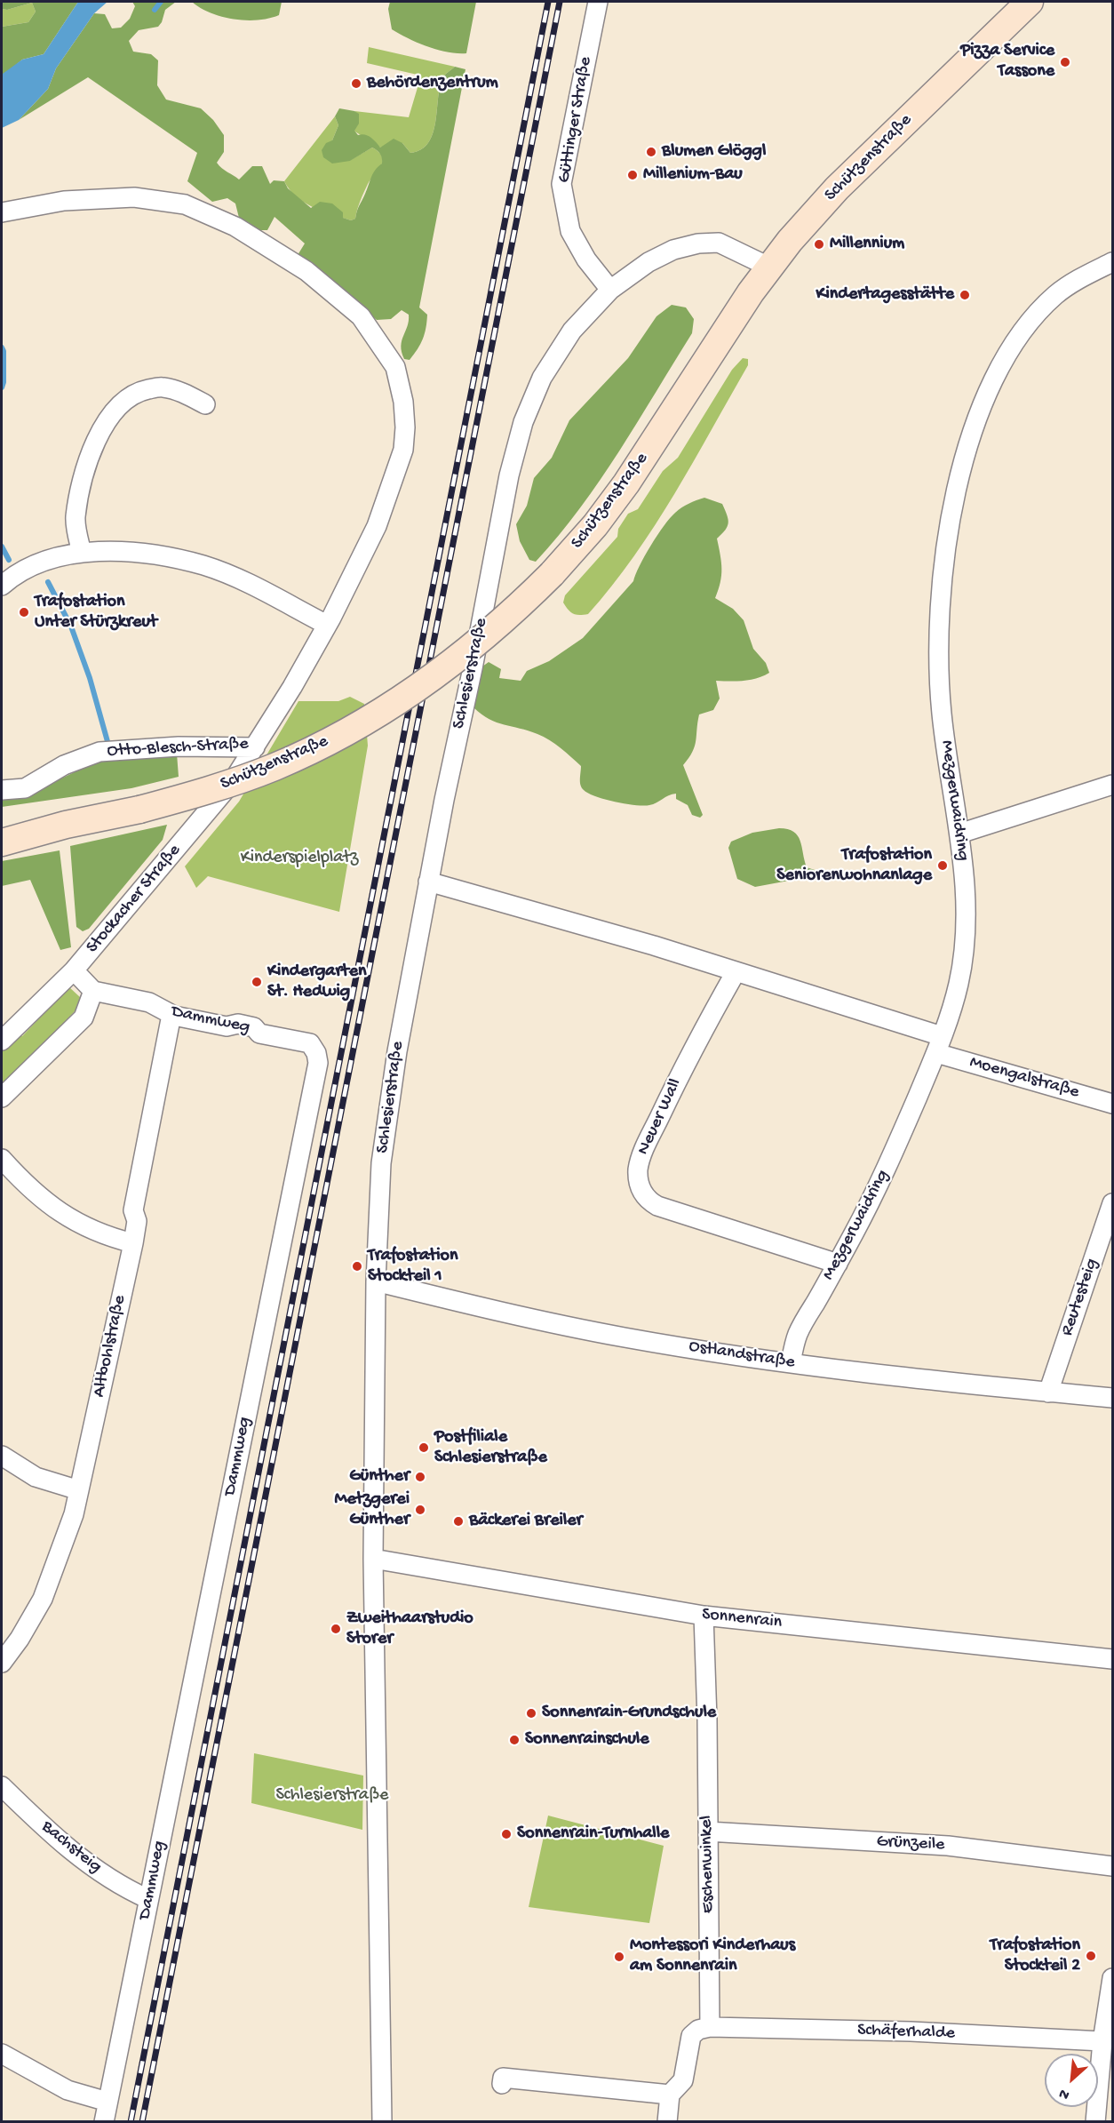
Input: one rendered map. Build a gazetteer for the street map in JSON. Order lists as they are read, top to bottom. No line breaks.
{"streets":{"main road":["Schützenstraße"],"street":["Güttinger Straße","Schlesierstraße","Otto-Blesch-Straße","Mezgerwaidring","Stockacher Straße","Dammweg","Moengalstraße","Neuer Wall","Reutesteig","Altbohlstraße","Ostlandstraße","Sonnenrain","Grünzeile","Bachsteig","Eschenwinkel","Schäferhalde"]},"crossings":[["Güttinger Straße","Schlesierstraße"],["Schützenstraße","Schlesierstraße"],["Schlesierstraße","Ostlandstraße"],["Schlesierstraße","Sonnenrain"],["Otto-Blesch-Straße","Stockacher Straße"],["Mezgerwaidring","Moengalstraße"],["Mezgerwaidring","Neuer Wall"],["Mezgerwaidring","Ostlandstraße"],["Dammweg","Altbohlstraße"],["Dammweg","Bachsteig"],["Reutesteig","Ostlandstraße"],["Sonnenrain","Eschenwinkel"],["Grünzeile","Eschenwinkel"],["Eschenwinkel","Schäferhalde"]],"parks":["Kinderspielplatz","Schlesierstraße"],"places":["Pizza Service Tassone","Behördenzentrum","Blumen Glöggl","Millenium-Bau","Millennium","Kindertagesstätte","Trafostation Unter Stürzkreut","Trafostation Seniorenwohnanlage","Kindergarten St. Hedwig","Trafostation Stockteil 1","Postfiliale Schlesierstraße","Günther","Metzgerei Günther","Bäckerei Breiler","Zweithaarstudio Storer","Sonnenrain-Grundschule","Sonnenrainschule","Sonnenrain-Turnhalle","Trafostation Stockteil 2","Montessori Kinderhaus am Sonnenrain"],"north":"bottom left"}
